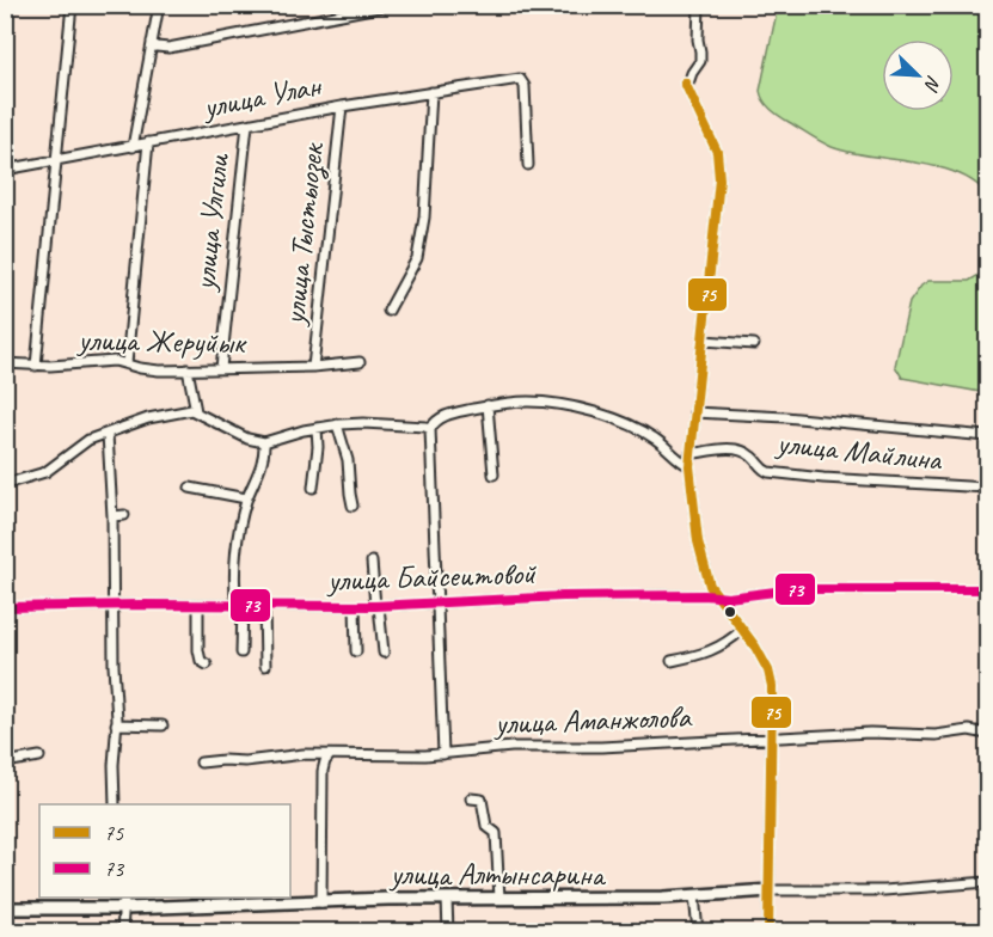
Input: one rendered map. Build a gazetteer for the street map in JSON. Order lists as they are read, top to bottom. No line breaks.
{"streets":{"street":["улица Улан","улица Улгили","улица Тыстыозек","улица Жеруйык","улица Майлина","улица Байсеитовой","улица Аманжолова","улица Алтынсарина"]},"crossings":[["улица Улан","улица Улгили"],["улица Улан","улица Тыстыозек"],["улица Улгили","улица Жеруйык"],["улица Тыстыозек","улица Жеруйык"]],"lines":["transit line 75","transit line 73"],"legend":["75","73"],"north":"bottom right"}
